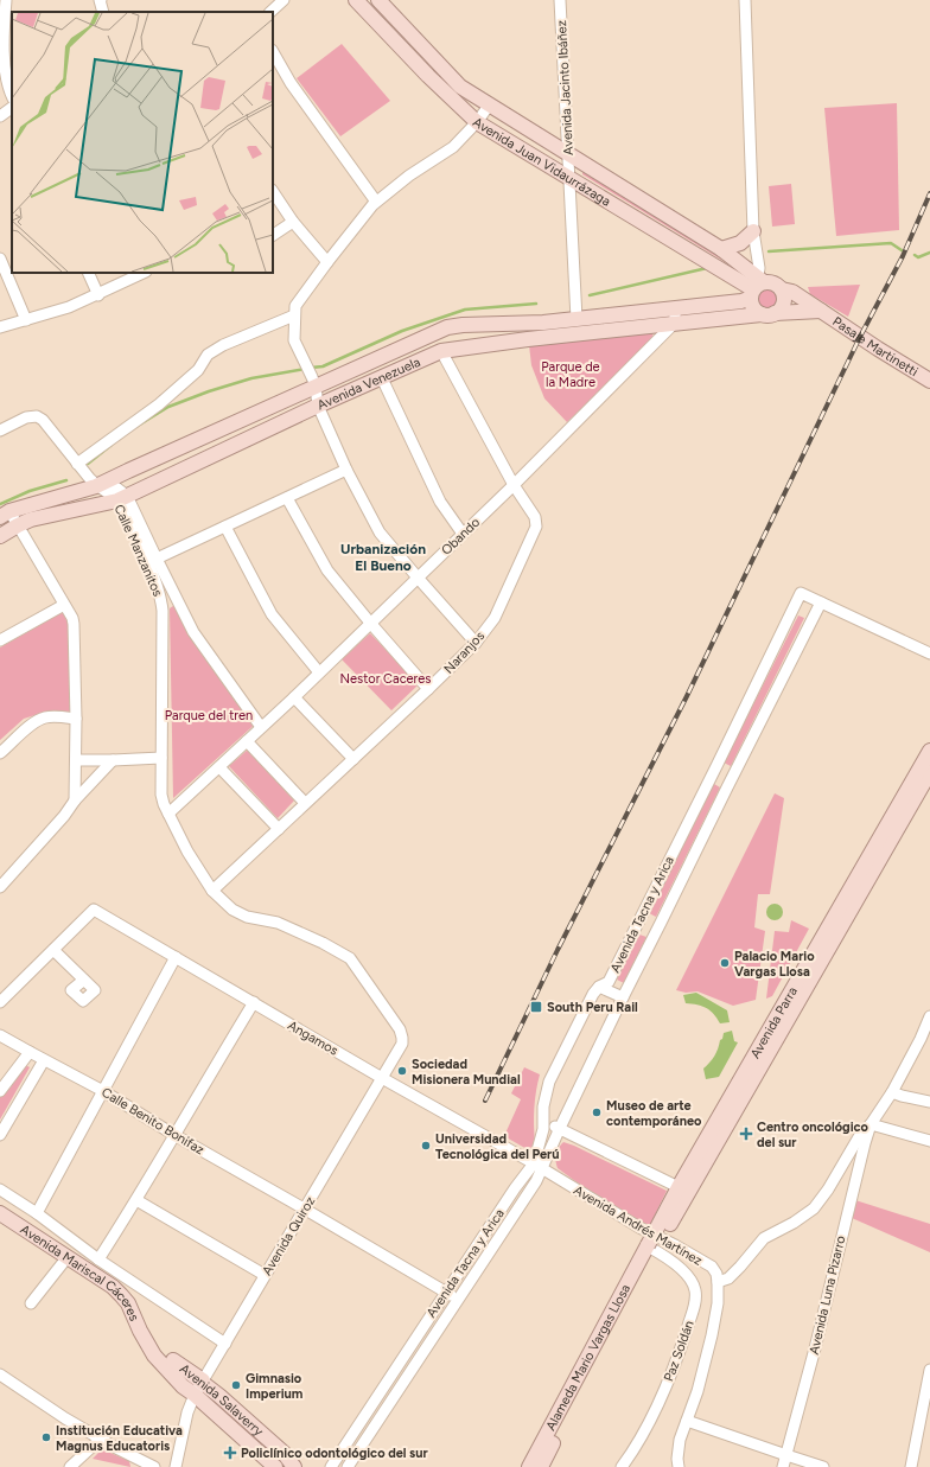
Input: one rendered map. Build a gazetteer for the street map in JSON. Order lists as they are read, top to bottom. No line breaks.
{"streets":{"main road":["Avenida Juan Vidaurrázaga","Pasaje Martinetti","Avenida Venezuela","Avenida Parra","Avenida Mariscal Cáceres","Alameda Mario Vargas Llosa","Avenida Salaverry"],"street":["Avenida Jacinto Ibáñez","Obando","Calle Manzanitos","Naranjos","Avenida Tacna y Arica","Angamos","Calle Benito Bonifaz","Avenida Andrés Martínez","Avenida Quiroz","Avenida Luna Pizarro","Paz Soldán"]},"crossings":[["Avenida Jacinto Ibáñez","Avenida Juan Vidaurrázaga"],["Avenida Jacinto Ibáñez","Avenida Venezuela"],["Avenida Juan Vidaurrázaga","Pasaje Martinetti"],["Avenida Juan Vidaurrázaga","Avenida Venezuela"],["Pasaje Martinetti","Avenida Venezuela"],["Avenida Venezuela","Obando"],["Avenida Venezuela","Calle Manzanitos"],["Avenida Venezuela","Naranjos"],["Obando","Calle Manzanitos"],["Obando","Naranjos"],["Calle Manzanitos","Naranjos"],["Calle Manzanitos","Angamos"],["Calle Manzanitos","Avenida Quiroz"],["Avenida Tacna y Arica","Angamos"],["Avenida Tacna y Arica","Calle Benito Bonifaz"],["Avenida Tacna y Arica","Avenida Andrés Martínez"],["Avenida Parra","Paz Soldán"],["Avenida Parra","Alameda Mario Vargas Llosa"],["Angamos","Avenida Andrés Martínez"],["Angamos","Avenida Quiroz"],["Calle Benito Bonifaz","Avenida Quiroz"],["Avenida Quiroz","Avenida Mariscal Cáceres"],["Avenida Quiroz","Avenida Salaverry"],["Avenida Mariscal Cáceres","Avenida Salaverry"],["Paz Soldán","Alameda Mario Vargas Llosa"]],"districts":["Urbanización El Bueno"],"parks":["Parque de la Madre","Nestor Caceres","Parque del tren"],"places":{"other":["Palacio Mario Vargas Llosa","Sociedad Misionera Mundial","Museo de arte contemporáneo","Universidad Tecnológica del Perú","Gimnasio Imperium","Institución Educativa Magnus Educatoris"],"transit":["South Peru Rail"],"health":["Centro oncológico del sur","Policlínico odontológico del sur"]}}
